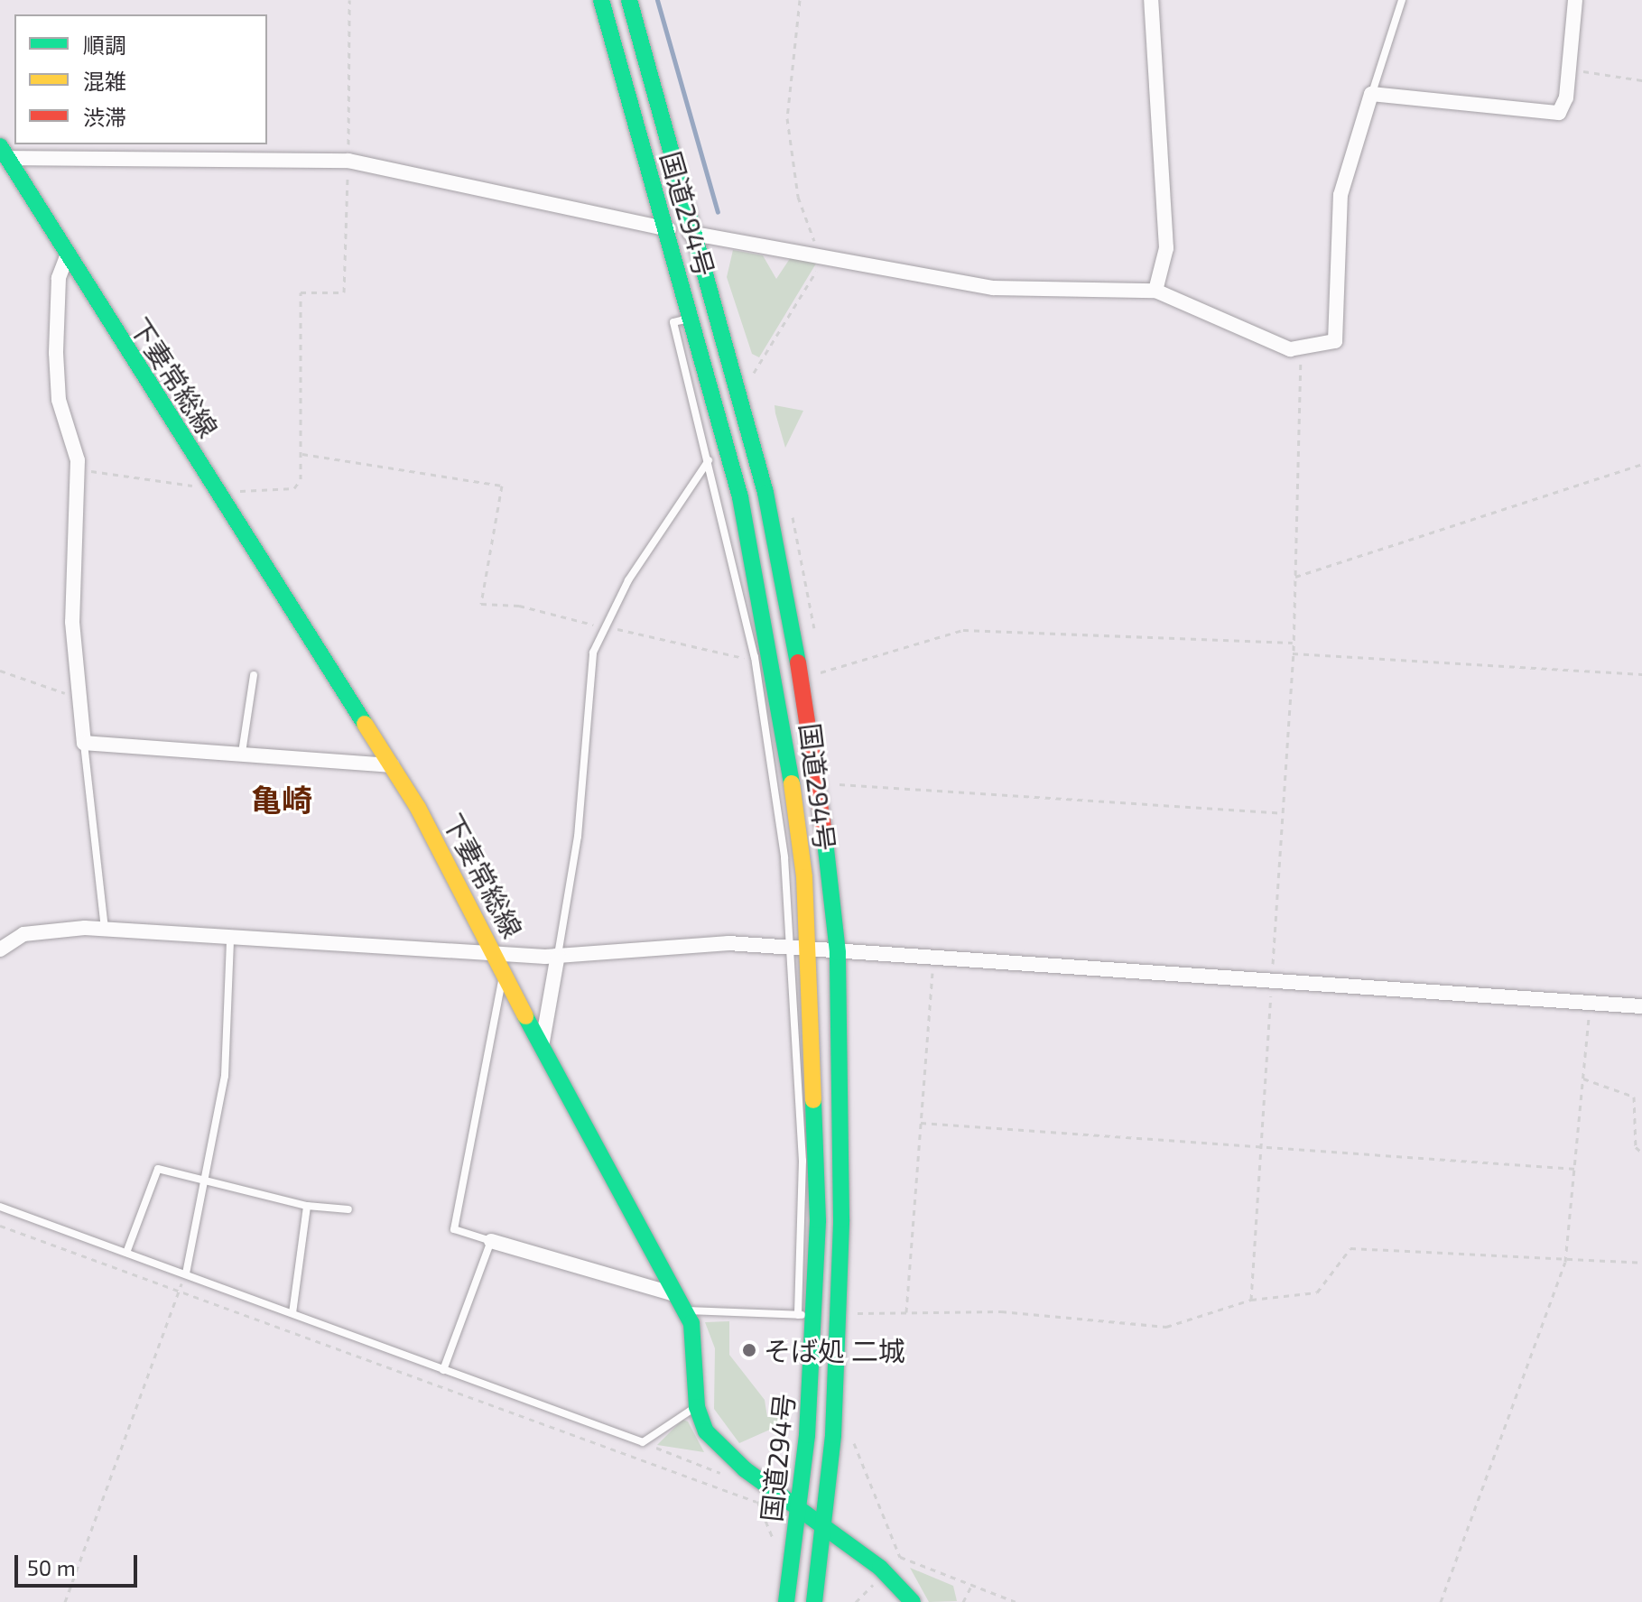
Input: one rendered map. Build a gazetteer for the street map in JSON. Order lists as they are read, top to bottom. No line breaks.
{"streets":{"main road":["国道294号","下妻常総線"]},"crossings":[["国道294号","下妻常総線"]],"districts":["亀崎"],"places":["そば処 二城"],"legend":["順調","混雑","渋滞"],"scale_bar":"50 m"}
